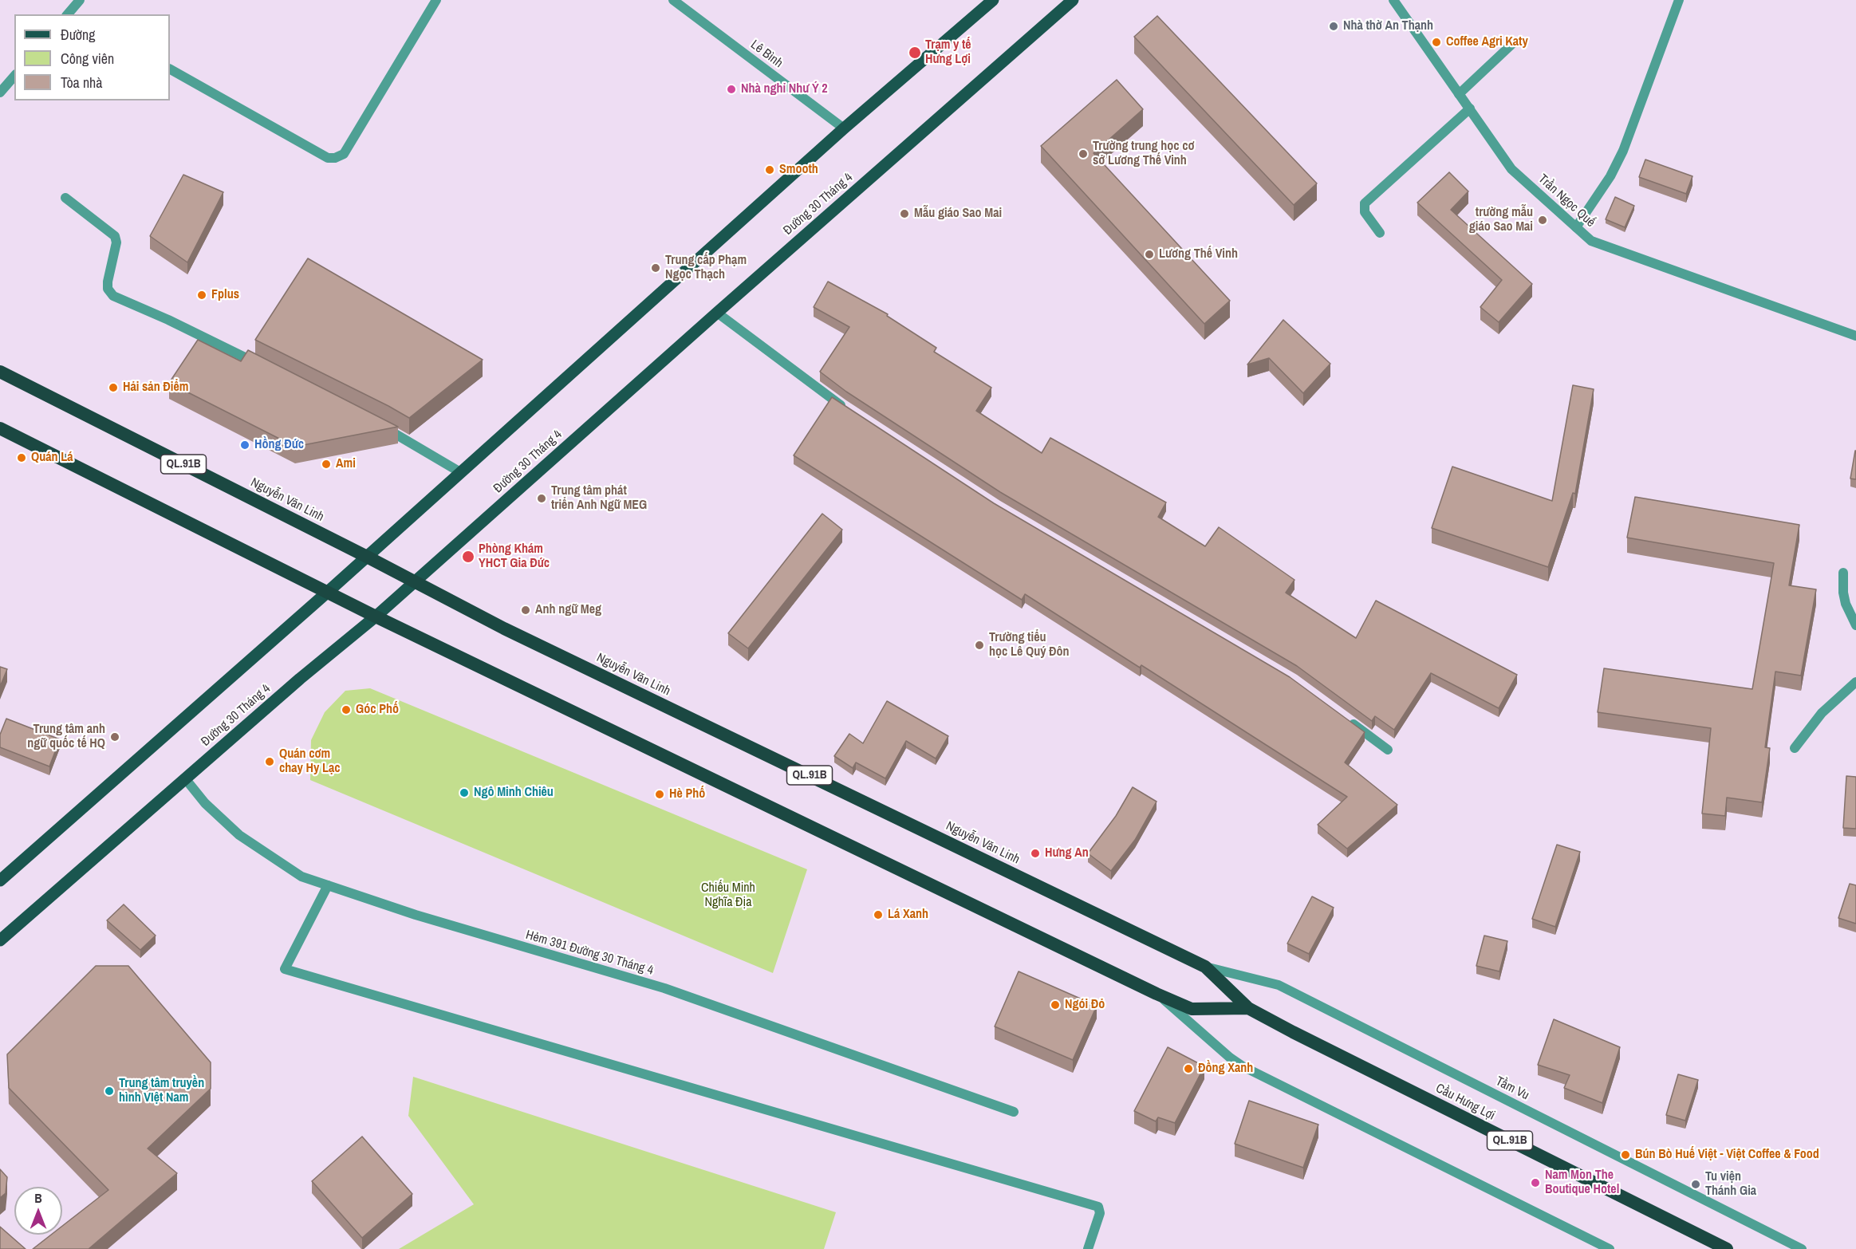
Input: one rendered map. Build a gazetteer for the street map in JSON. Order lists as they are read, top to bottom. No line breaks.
{"streets":{"highway":["QL.91B","Nguyễn Văn Linh","Cầu Hưng Lợi"],"main road":["Đường 30 Tháng 4"],"street":["Lê Bình","Trần Ngọc Quế","Hẻm 391 Đường 30 Tháng 4","Tầm Vu"]},"crossings":[["Đường 30 Tháng 4","Nguyễn Văn Linh"],["Đường 30 Tháng 4","Hẻm 391 Đường 30 Tháng 4"],["Nguyễn Văn Linh","Tầm Vu"],["Nguyễn Văn Linh","Cầu Hưng Lợi"]],"parks":["Chiếu Minh Nghĩa Địa"],"places":["Nhà thờ An Thạnh","Coffee Agri Katy","Trạm y tế Hưng Lợi","Nhà nghỉ Như Ý 2","Trường trung học cơ sở Lương Thế Vinh","Smooth","Mẫu giáo Sao Mai","trường mẫu giáo Sao Mai","Lương Thế Vinh","Trung cấp Phạm Ngọc Thạch","Fplus","Hải sản Điểm","Hồng Đức","Quán Lá","Ami","Trung tâm phát triển Anh Ngữ MEG","Phòng Khám YHCT Gia Đức","Anh ngữ Meg","Trường tiểu học Lê Quý Đôn","Góc Phố","Trung tâm anh ngữ quốc tế HQ","Quán cơm chay Hy Lạc","Ngô Minh Chiêu","Hè Phố","Hưng An","Lá Xanh","Ngói Đỏ","Đồng Xanh","Trung tâm truyền hình VIệt Nam","Bún Bò Huế Việt - Việt Coffee & Food","Nam Mon The Boutique Hotel","Tu viện Thánh Gia"],"legend":["Đường","Công viên","Tòa nhà"],"north":"top"}
